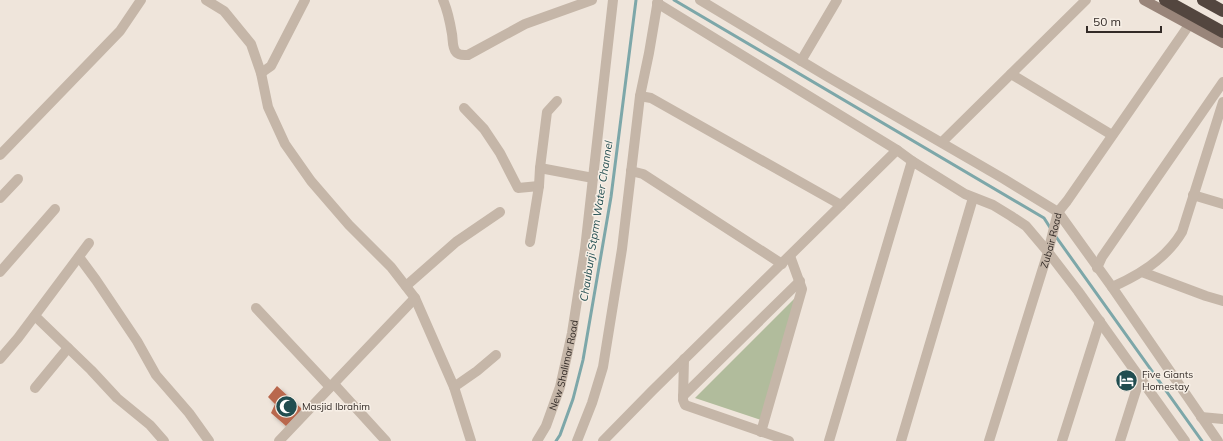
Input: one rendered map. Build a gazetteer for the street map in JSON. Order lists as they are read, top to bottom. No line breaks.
{"streets":{"street":["Zubair Road","New Shalimar Road"]},"water":["Chauburji Stprm Water Channel"],"places":{"hotel":["Five Giants Homestay"],"mosque":["Masjid Ibrahim"]},"scale_bar":"50 m"}
